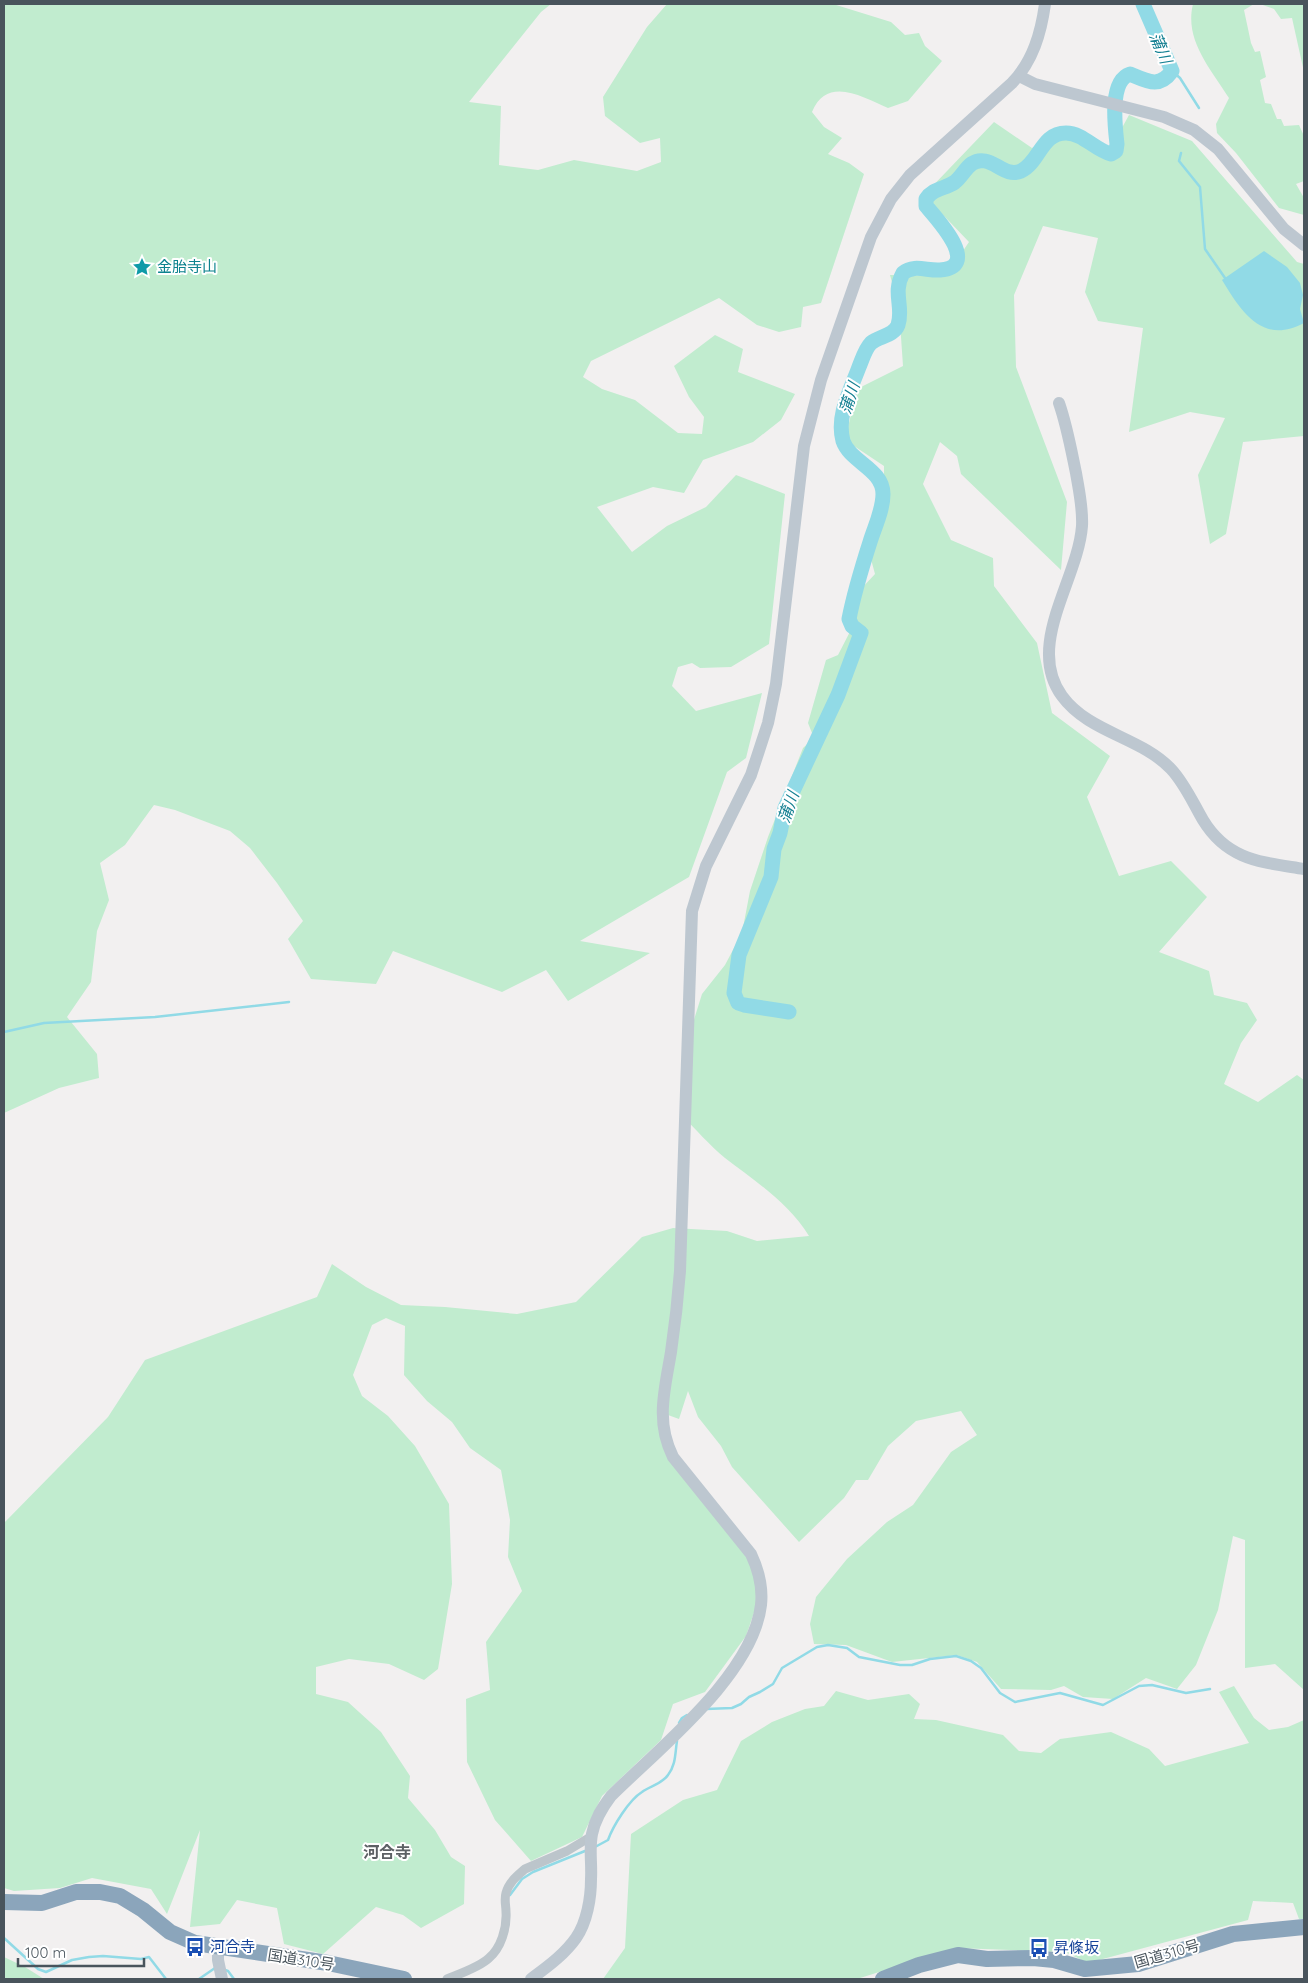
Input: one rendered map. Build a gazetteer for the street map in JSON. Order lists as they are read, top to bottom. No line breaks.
{"streets":{"highway":["国道310号"]},"districts":["河合寺"],"water":["蒲川"],"places":{"place":["金胎寺山"],"bus stop":["河合寺","昇條坂"]},"scale_bar":"100 m"}
